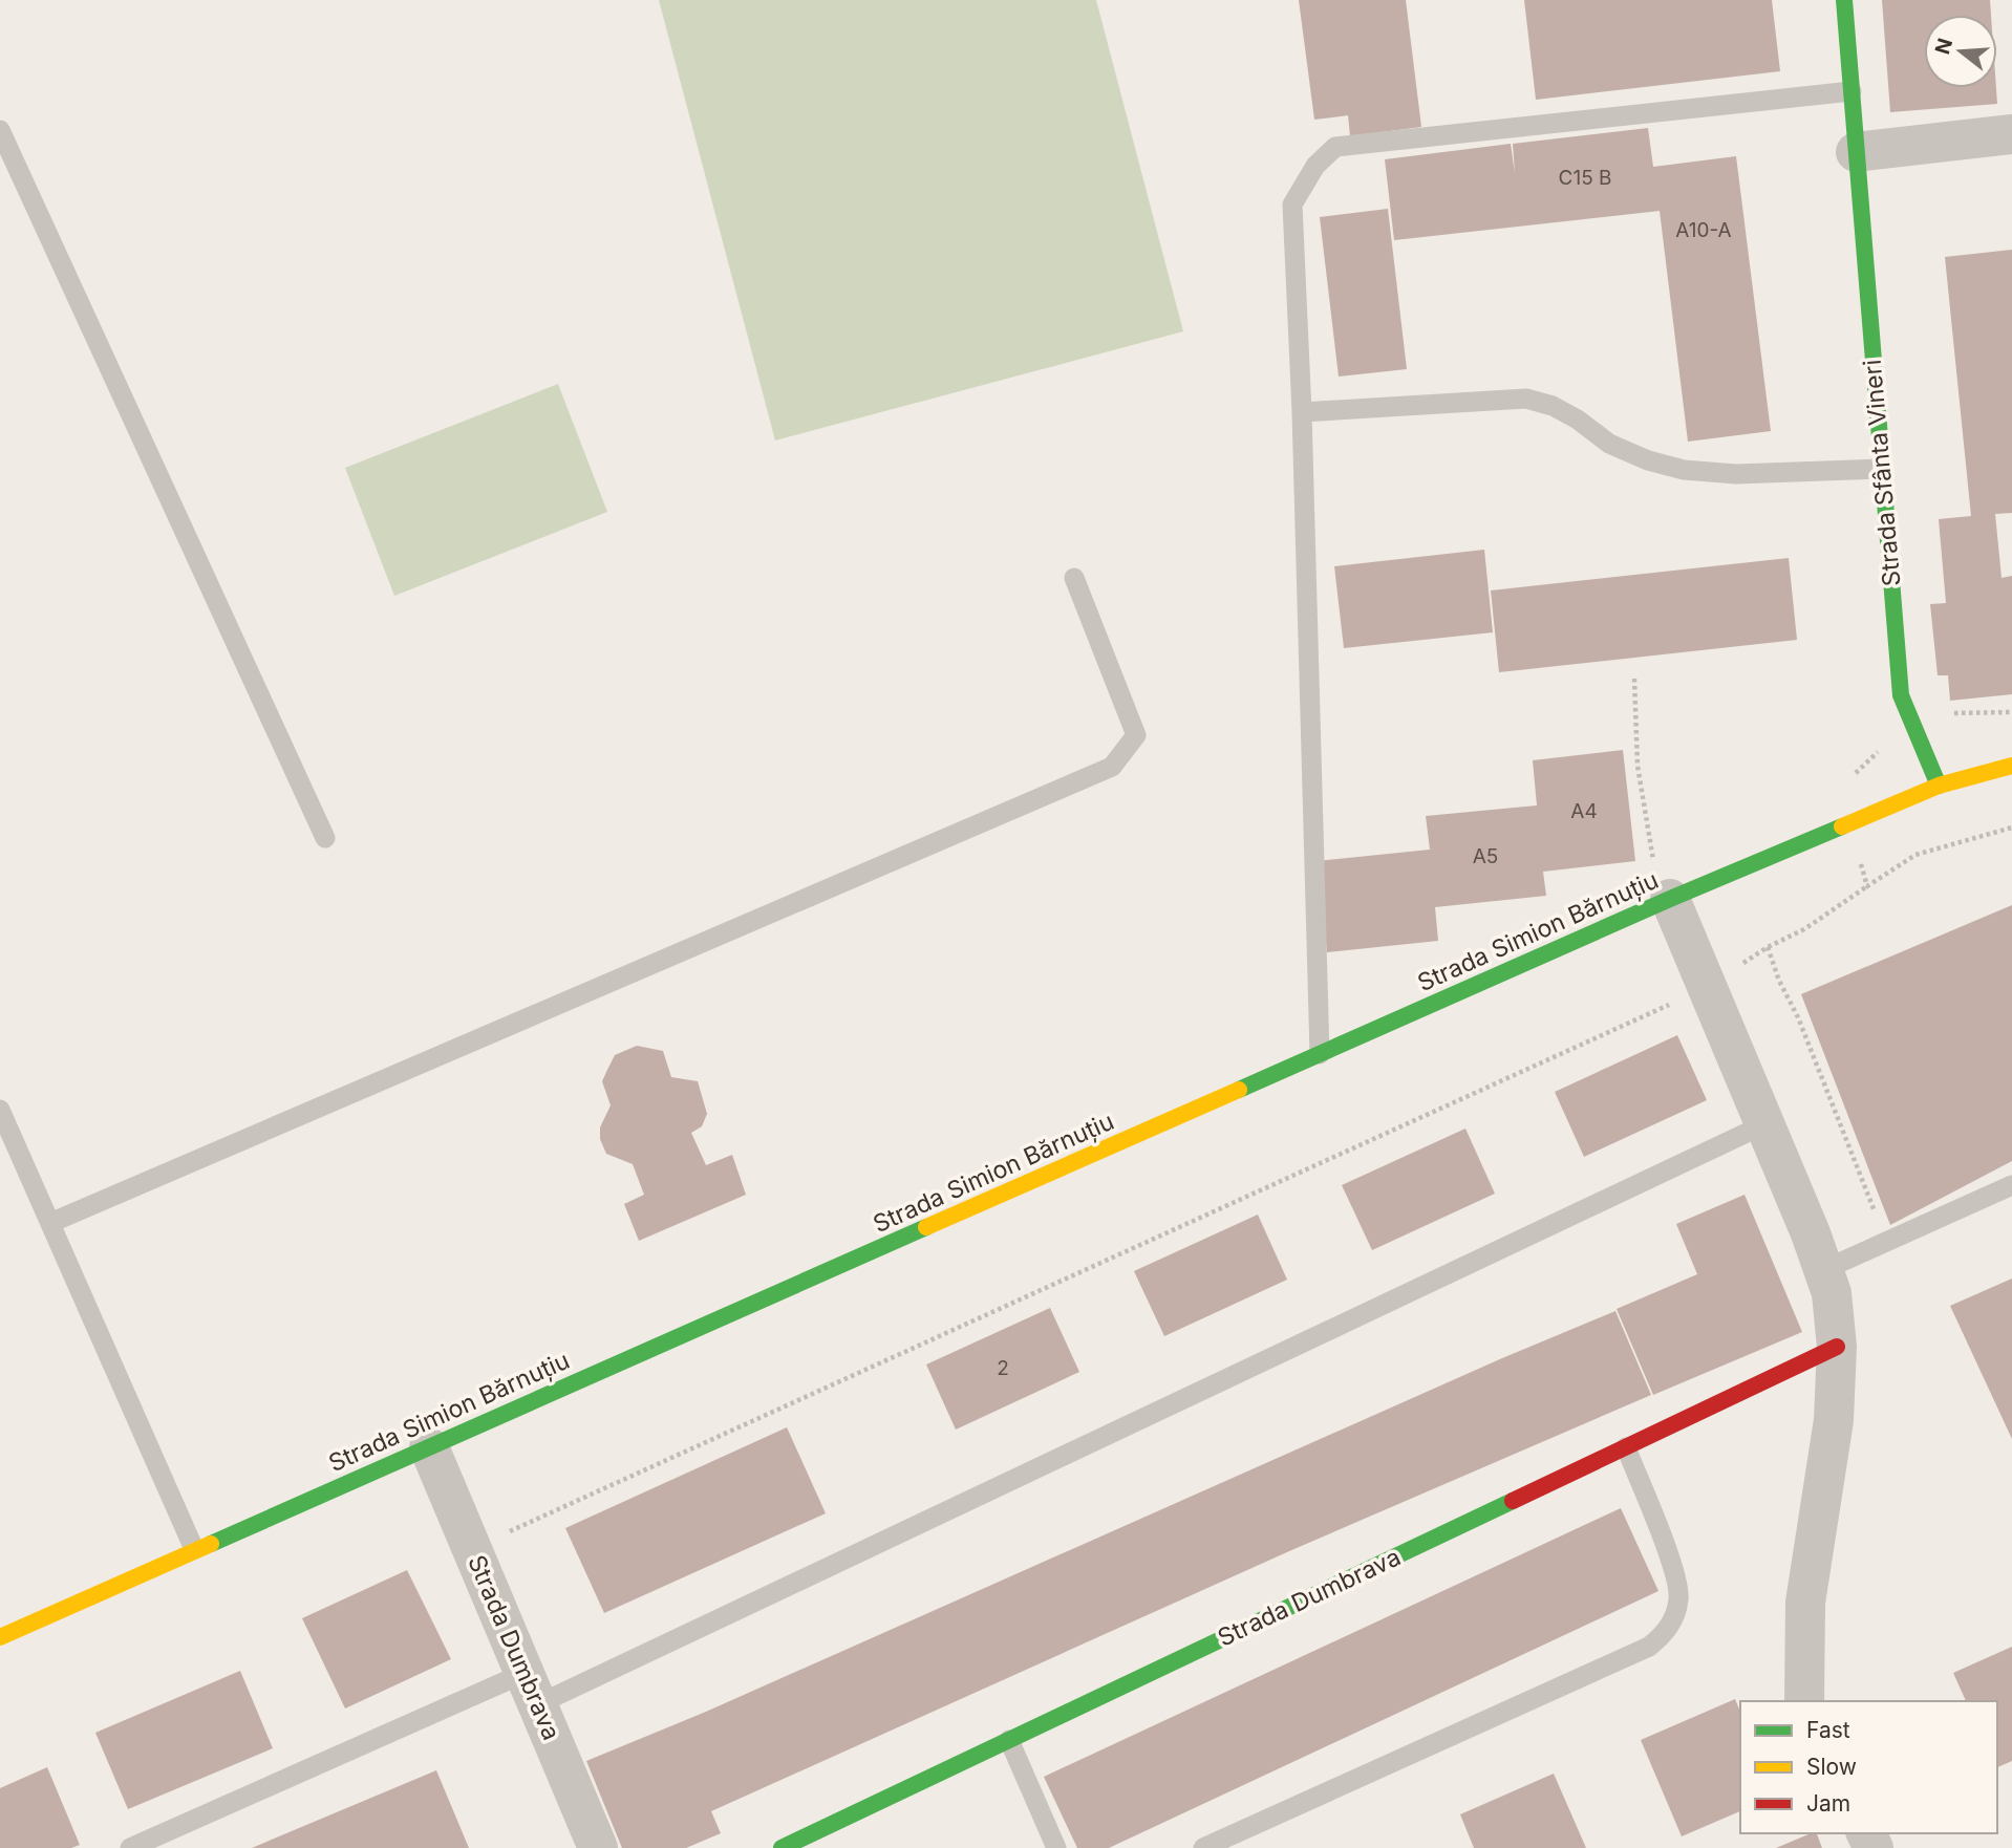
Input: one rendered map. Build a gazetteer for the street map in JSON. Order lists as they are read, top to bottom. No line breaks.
{"streets":{"street":["Strada Sfânta Vineri","Strada Simion Bărnuțiu","Strada Dumbrava"]},"crossings":[["Strada Sfânta Vineri","Strada Simion Bărnuțiu"],["Strada Simion Bărnuțiu","Strada Dumbrava"]],"house_numbers":["C15 B","A10-A","A4","A5","2"],"legend":["Fast","Slow","Jam"],"north":"left"}
